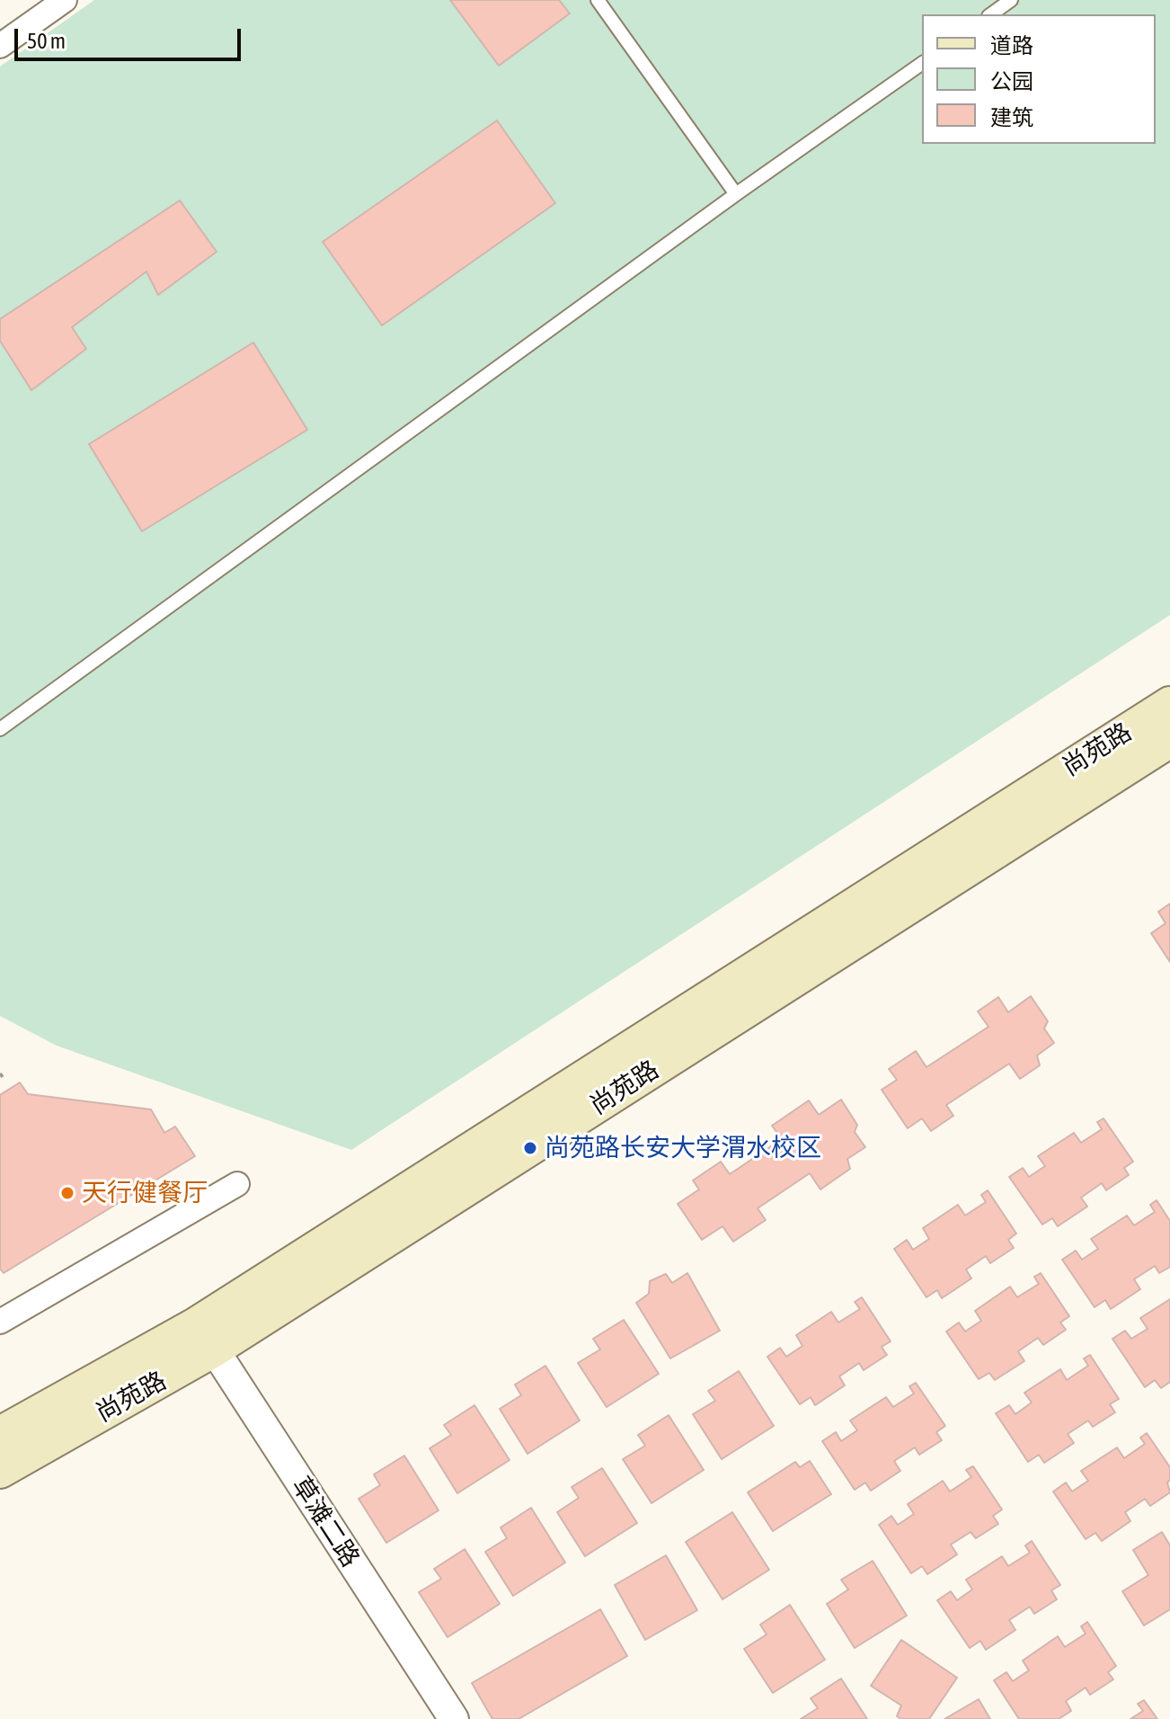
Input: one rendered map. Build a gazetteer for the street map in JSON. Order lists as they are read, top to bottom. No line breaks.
{"streets":{"main road":["尚苑路"],"street":["草滩二路"]},"crossings":[["尚苑路","草滩二路"]],"places":["尚苑路长安大学渭水校区","天行健餐厅"],"legend":["道路","公园","建筑"],"scale_bar":"50 m"}
